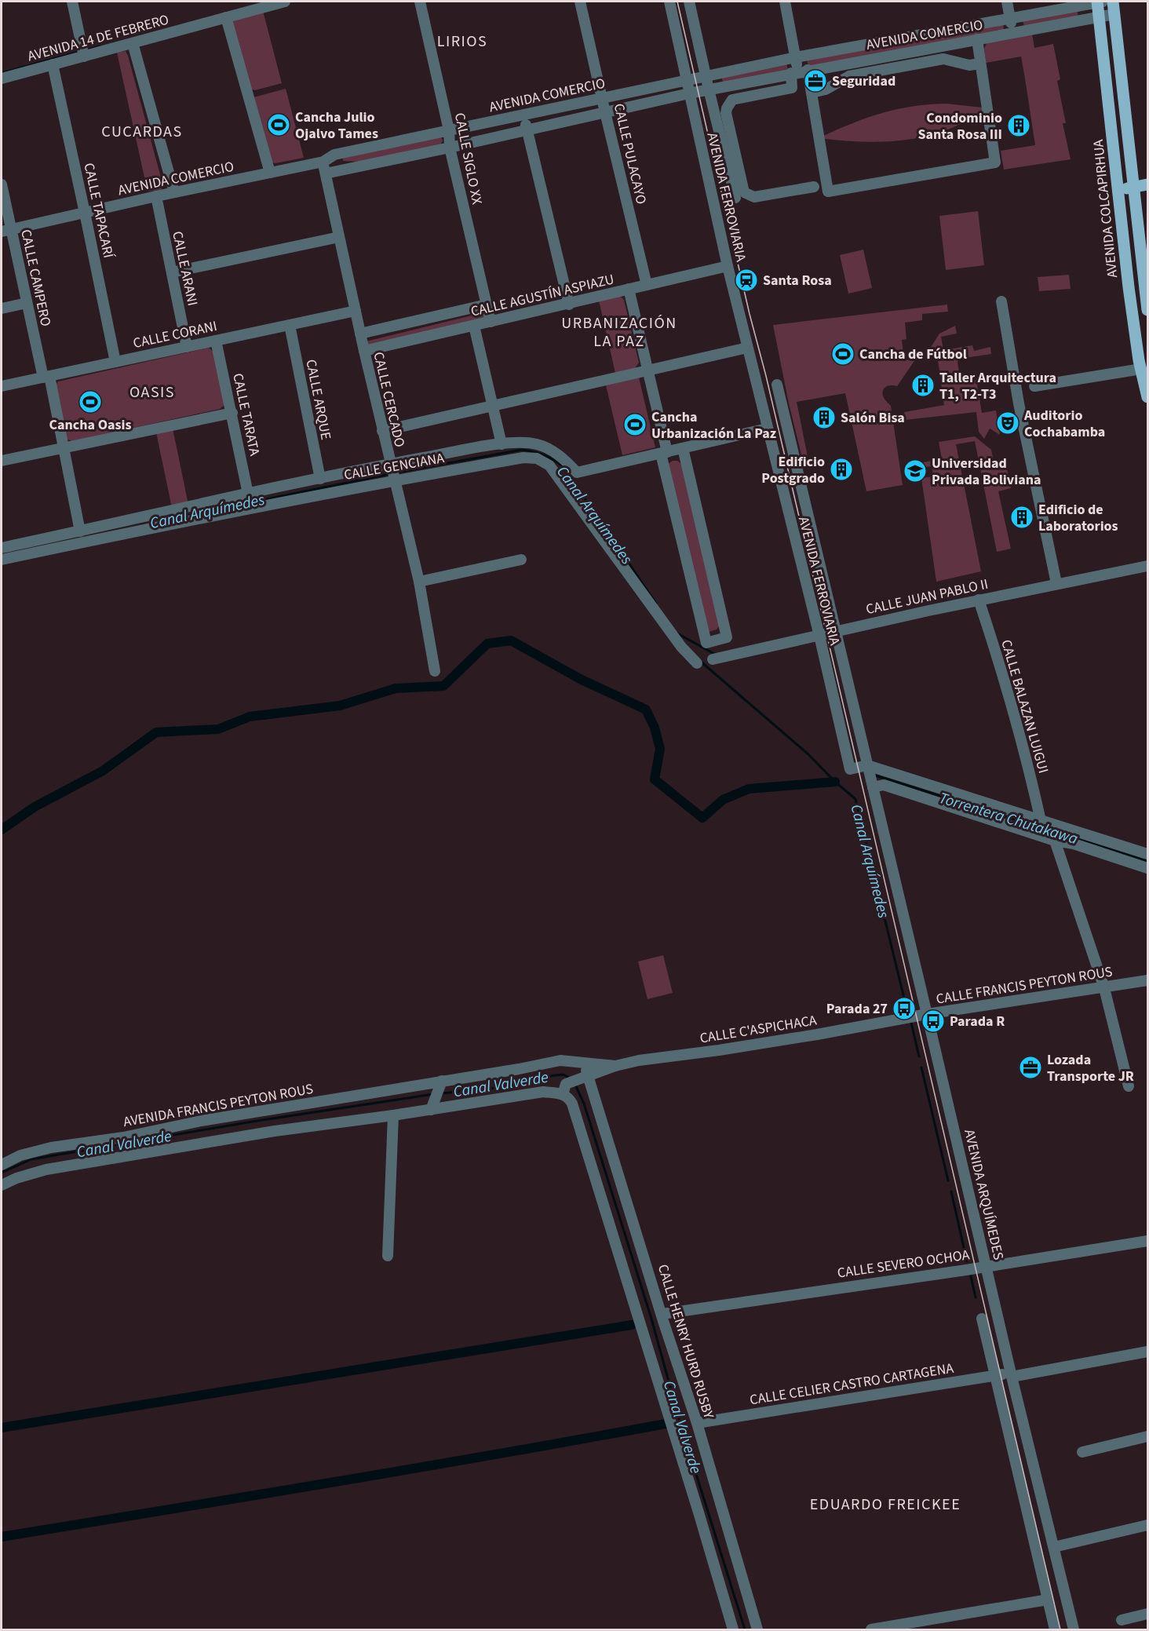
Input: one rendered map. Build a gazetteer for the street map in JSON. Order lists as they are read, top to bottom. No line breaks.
{"streets":{"main road":["AVENIDA COLCAPIRHUA"],"street":["AVENIDA COMERCIO","AVENIDA 14 DE FEBRERO","CALLE PULACAYO","CALLE SIGLO XX","AVENIDA FERROVIARIA","CALLE TAPACARÍ","CALLE ARANI","CALLE CAMPERO","CALLE AGUSTÍN ASPIAZU","CALLE CORANI","CALLE ARQUE","CALLE CERCADO","CALLE TARATA","CALLE GENCIANA","CALLE JUAN PABLO II","CALLE BALAZAN LUIGUI","CALLE FRANCIS PEYTON ROUS","CALLE C'ASPICHACA","AVENIDA FRANCIS PEYTON ROUS","AVENIDA ARQUÍMEDES","CALLE SEVERO OCHOA","CALLE HENRY HURD RUSBY","CALLE CELIER CASTRO CARTAGENA"]},"crossings":[["AVENIDA COMERCIO","CALLE PULACAYO"],["AVENIDA COMERCIO","CALLE SIGLO XX"],["AVENIDA COMERCIO","AVENIDA FERROVIARIA"],["AVENIDA COMERCIO","AVENIDA COLCAPIRHUA"],["AVENIDA COMERCIO","CALLE TAPACARÍ"],["AVENIDA COMERCIO","CALLE ARANI"],["AVENIDA COMERCIO","CALLE CAMPERO"],["AVENIDA COMERCIO","CALLE CERCADO"],["AVENIDA 14 DE FEBRERO","CALLE TAPACARÍ"],["CALLE PULACAYO","CALLE AGUSTÍN ASPIAZU"],["CALLE SIGLO XX","CALLE AGUSTÍN ASPIAZU"],["AVENIDA FERROVIARIA","CALLE AGUSTÍN ASPIAZU"],["AVENIDA FERROVIARIA","CALLE JUAN PABLO II"],["AVENIDA FERROVIARIA","AVENIDA ARQUÍMEDES"],["CALLE TAPACARÍ","CALLE CORANI"],["CALLE ARANI","CALLE CORANI"],["CALLE CAMPERO","CALLE CORANI"],["CALLE CAMPERO","CALLE GENCIANA"],["CALLE AGUSTÍN ASPIAZU","CALLE CERCADO"],["CALLE CORANI","CALLE ARQUE"],["CALLE CORANI","CALLE CERCADO"],["CALLE CORANI","CALLE TARATA"],["CALLE ARQUE","CALLE GENCIANA"],["CALLE CERCADO","CALLE GENCIANA"],["CALLE TARATA","CALLE GENCIANA"],["CALLE JUAN PABLO II","CALLE BALAZAN LUIGUI"],["CALLE FRANCIS PEYTON ROUS","CALLE C'ASPICHACA"],["CALLE FRANCIS PEYTON ROUS","AVENIDA ARQUÍMEDES"],["CALLE C'ASPICHACA","AVENIDA FRANCIS PEYTON ROUS"],["CALLE C'ASPICHACA","CALLE HENRY HURD RUSBY"],["AVENIDA FRANCIS PEYTON ROUS","CALLE HENRY HURD RUSBY"],["AVENIDA ARQUÍMEDES","CALLE SEVERO OCHOA"],["AVENIDA ARQUÍMEDES","CALLE CELIER CASTRO CARTAGENA"],["CALLE SEVERO OCHOA","CALLE HENRY HURD RUSBY"],["CALLE HENRY HURD RUSBY","CALLE CELIER CASTRO CARTAGENA"]],"districts":["LIRIOS","CUCARDAS","URBANIZACIÓN LA PAZ","OASIS","EDUARDO FREICKEE"],"water":["Canal Arquímedes","Torrentera Chutakawa","Canal Valverde"],"places":{"office":["Seguridad","Lozada Transporte JR"],"sports":["Cancha Julio Ojalvo Tames","Cancha de Fútbol","Cancha Oasis","Cancha Urbanización La Paz"],"building":["Condominio Santa Rosa III","Taller Arquitectura T1, T2-T3","Salón Bisa","Edificio Postgrado","Edificio de Laboratorios"],"station":["Santa Rosa"],"theatre":["Auditorio Cochabamba"],"school or university":["Universidad Privada Boliviana"],"bus stop":["Parada 27","Parada R"]}}
